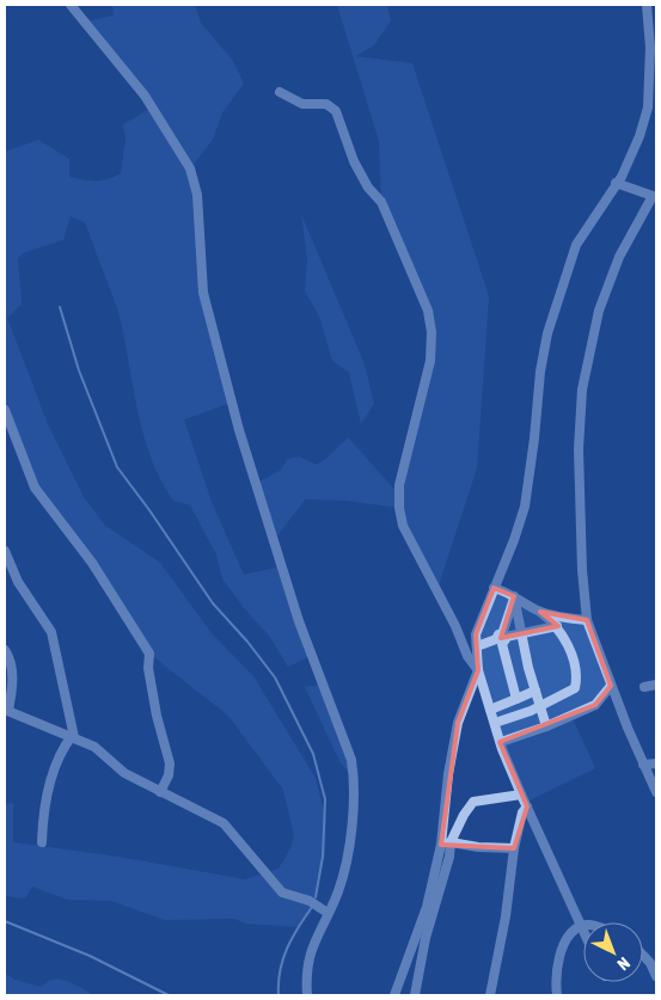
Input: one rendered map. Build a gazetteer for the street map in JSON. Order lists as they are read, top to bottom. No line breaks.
{"north":"bottom right"}
